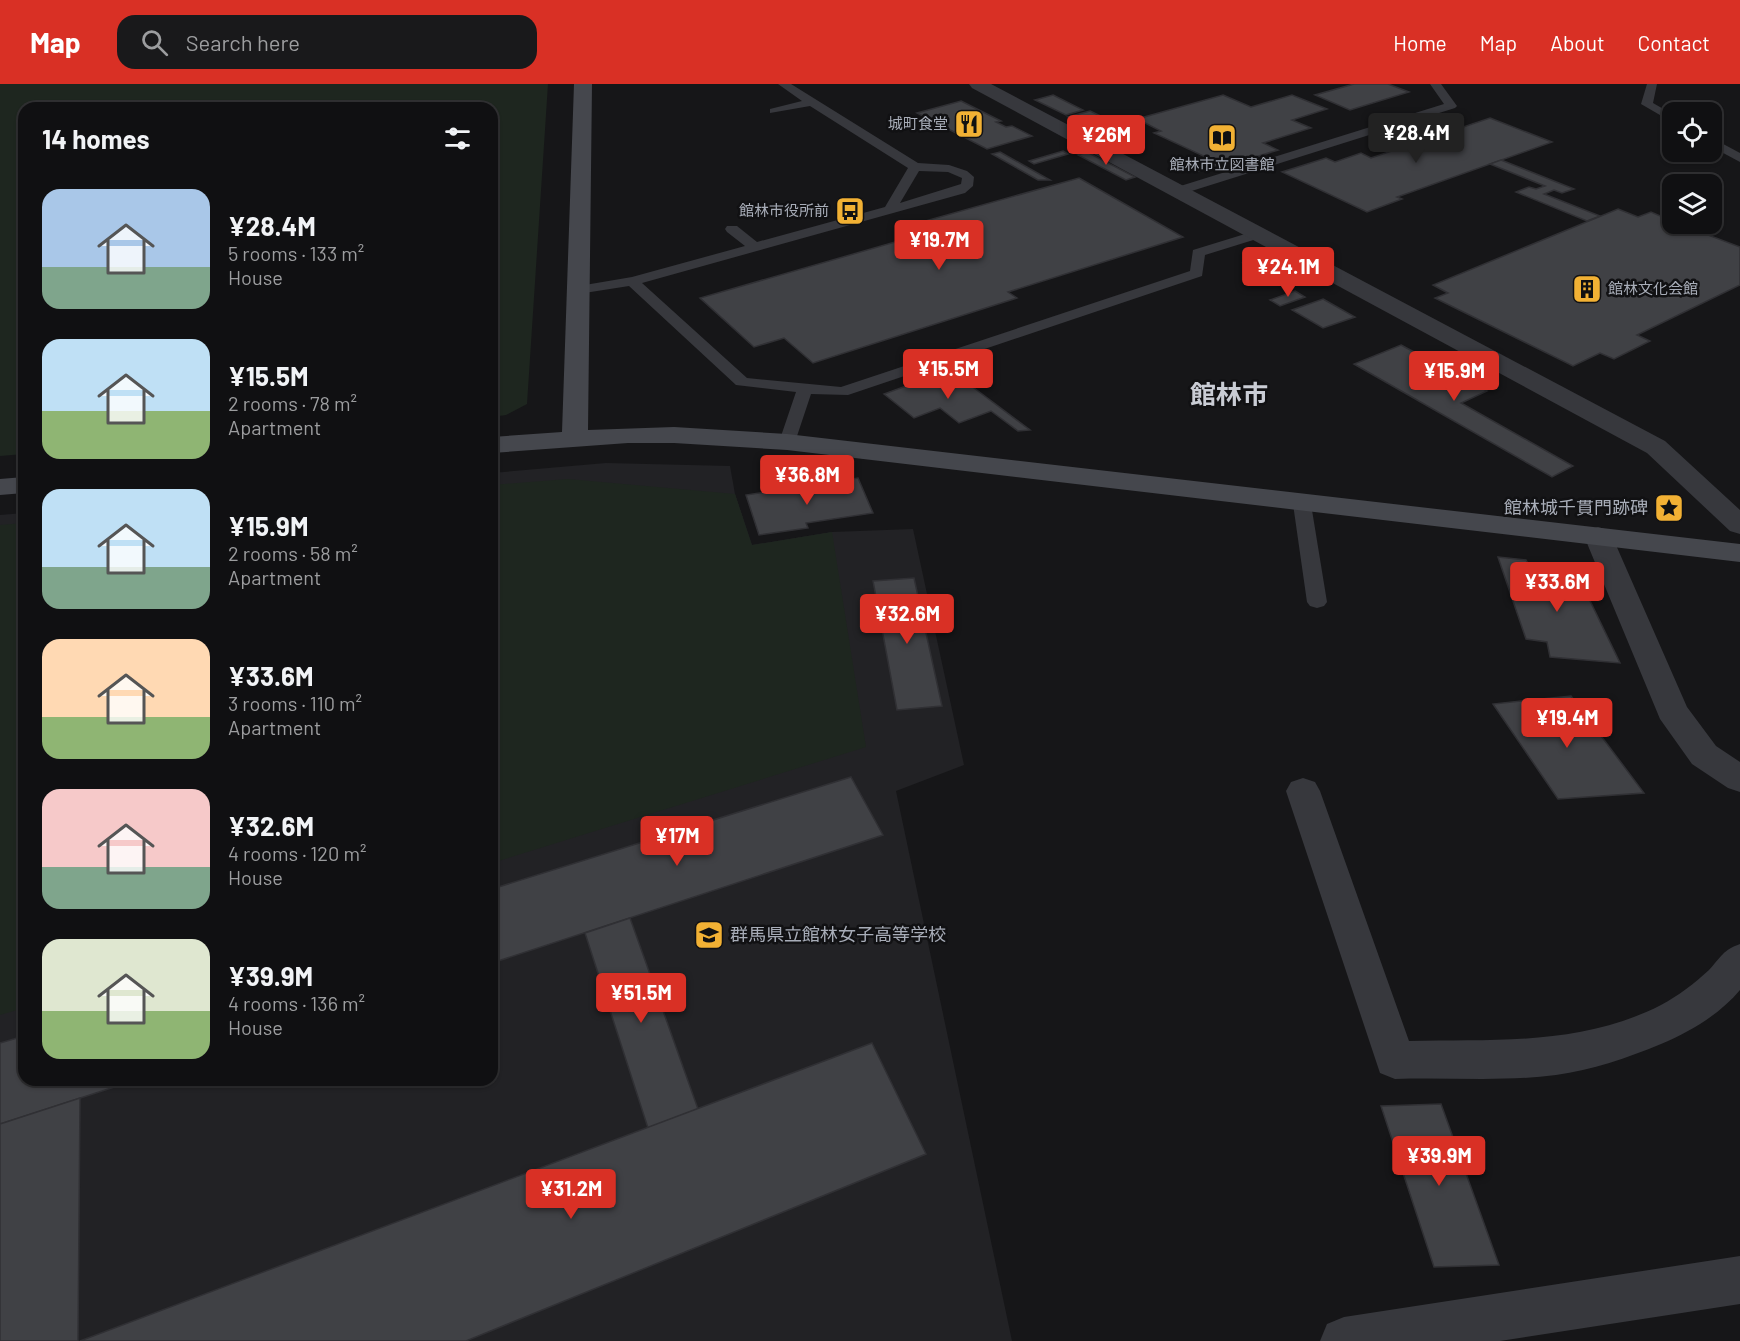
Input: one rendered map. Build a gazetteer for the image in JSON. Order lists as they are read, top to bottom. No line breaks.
{"districts":["館林市"],"places":{"restaurant":["城町食堂"],"library":["館林市立図書館"],"bus stop":["館林市役所前"],"building":["館林文化会館"],"place":["館林城千貫門跡碑"],"school or university":["群馬県立館林女子高等学校"]},"page":{"header":"Map","search":"Search here","nav":["Home","Map","About","Contact"],"heading":"14 homes","price":["¥28.4M","¥26M","¥19.7M","¥24.1M","¥15.5M","¥15.9M","¥36.8M","¥33.6M","¥32.6M","¥19.4M","¥17M","¥51.5M","¥39.9M","¥31.2M"],"list":[{"name":"¥28.4M","note":"5 rooms · 133 m² · House"},{"name":"¥15.5M","note":"2 rooms · 78 m² · Apartment"},{"name":"¥15.9M","note":"2 rooms · 58 m² · Apartment"},{"name":"¥33.6M","note":"3 rooms · 110 m² · Apartment"},{"name":"¥32.6M","note":"4 rooms · 120 m² · House"},{"name":"¥39.9M","note":"4 rooms · 136 m² · House"}]}}
